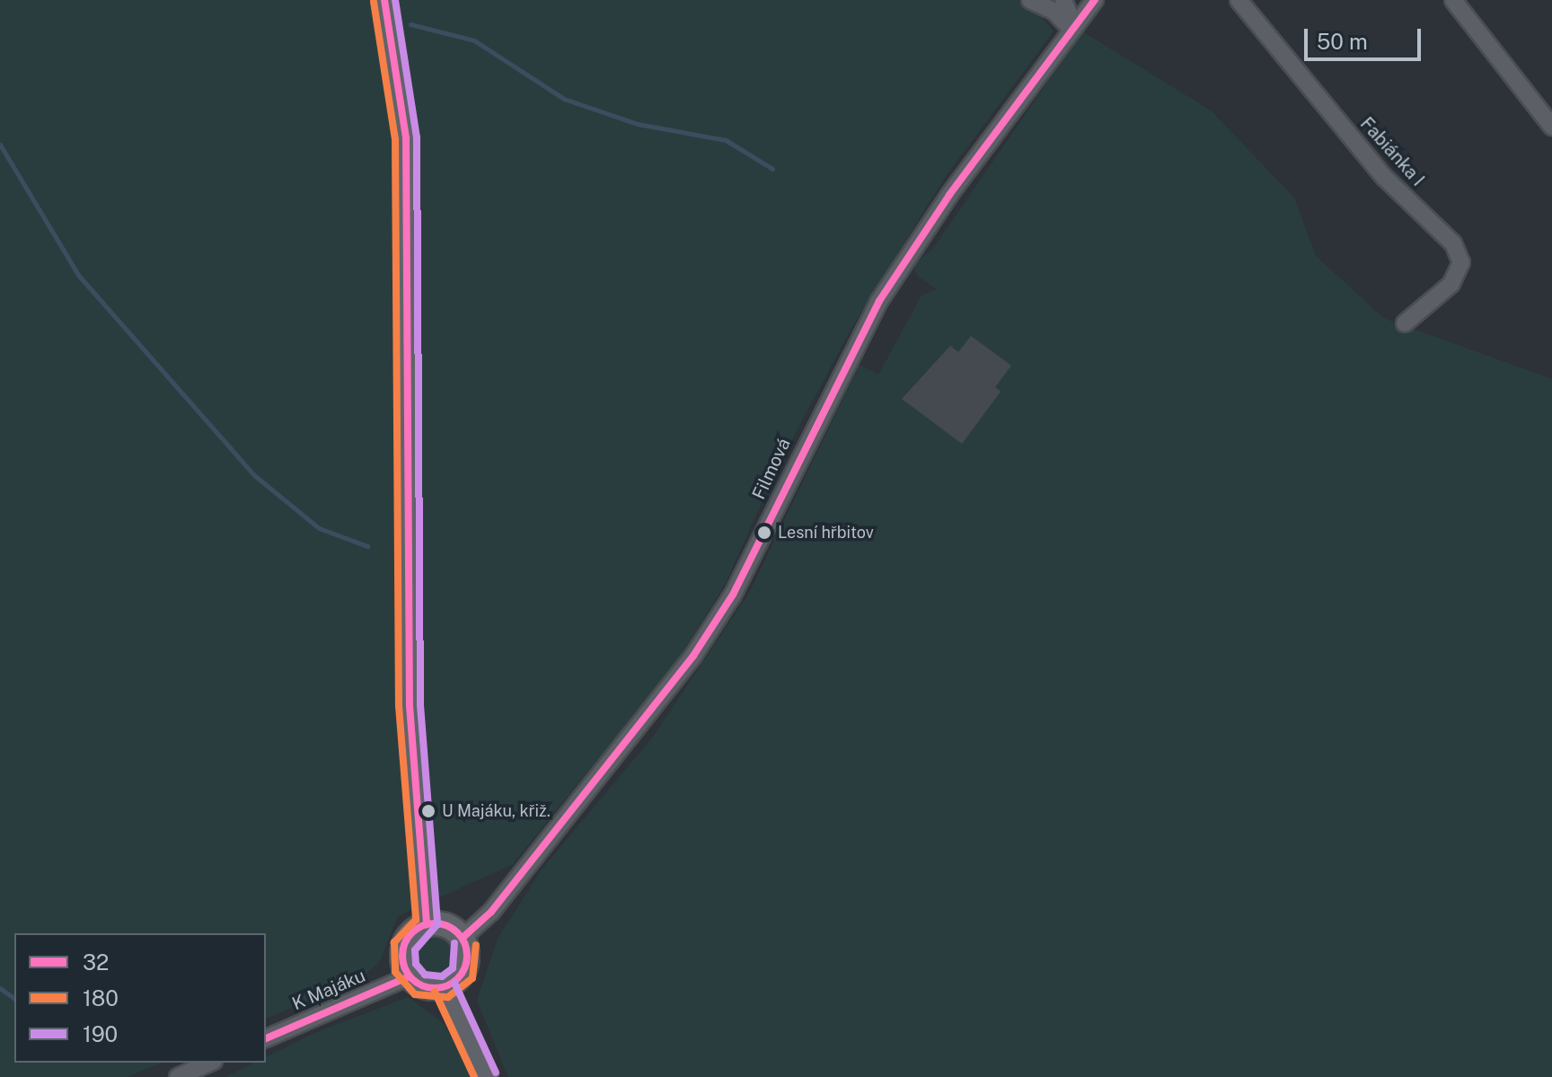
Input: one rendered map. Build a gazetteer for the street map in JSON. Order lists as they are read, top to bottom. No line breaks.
{"streets":{"street":["Fabiánka I","Filmová","K Majáku"]},"crossings":[["Filmová","K Majáku"]],"places":["Lesní hřbitov","U Majáku, křiž."],"lines":["transit line 32","transit line 190","transit line 180"],"legend":["32","180","190"],"scale_bar":"50 m"}
